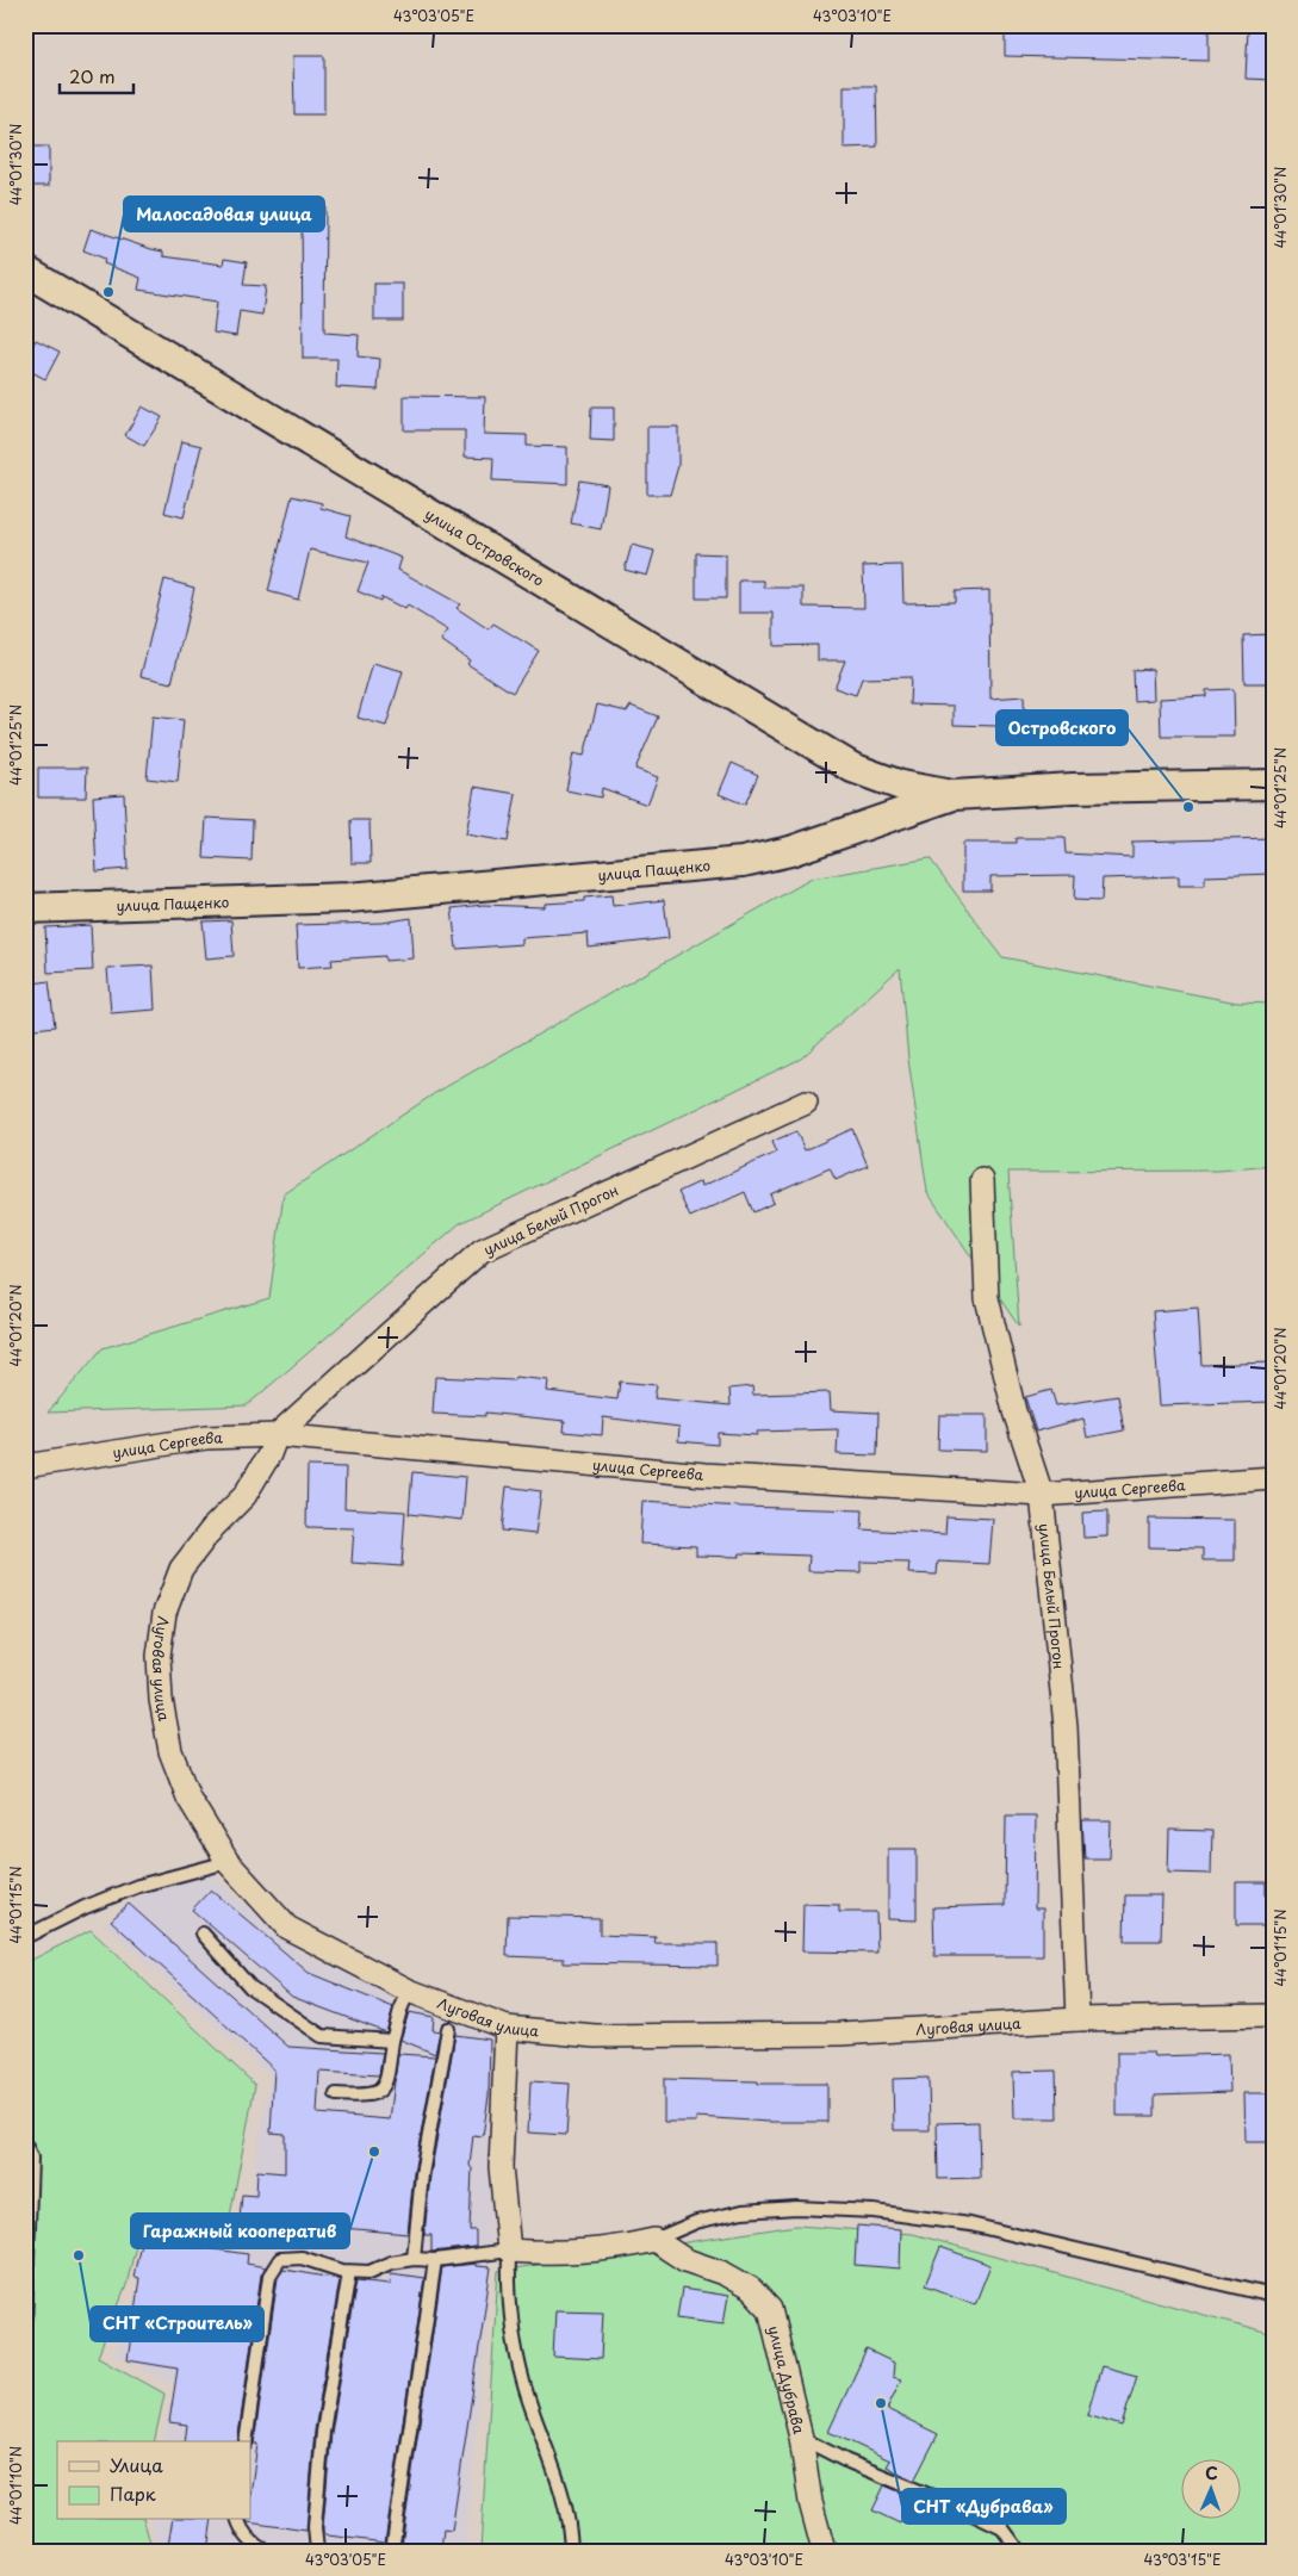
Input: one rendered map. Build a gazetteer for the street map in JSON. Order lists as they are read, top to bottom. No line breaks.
{"streets":{"street":["улица Островского","улица Пащенко","улица Белый Прогон","улица Сергеева","Луговая улица","улица Дубрава"]},"crossings":[["улица Островского","улица Пащенко"],["улица Белый Прогон","улица Сергеева"],["улица Белый Прогон","Луговая улица"],["улица Сергеева","Луговая улица"]],"places":["Малосадовая улица","Островского","Гаражный кооператив","СНТ «Строитель»","СНТ «Дубрава»"],"legend":["Улица","Парк"],"scale_bar":"20 m","north":"top","coordinates":["43°03'05\"E","43°03'10\"E","44°01'30\"N","44°01'25\"N","44°01'20\"N","44°01'15\"N","44°01'10\"N","43°03'15\"E"]}
